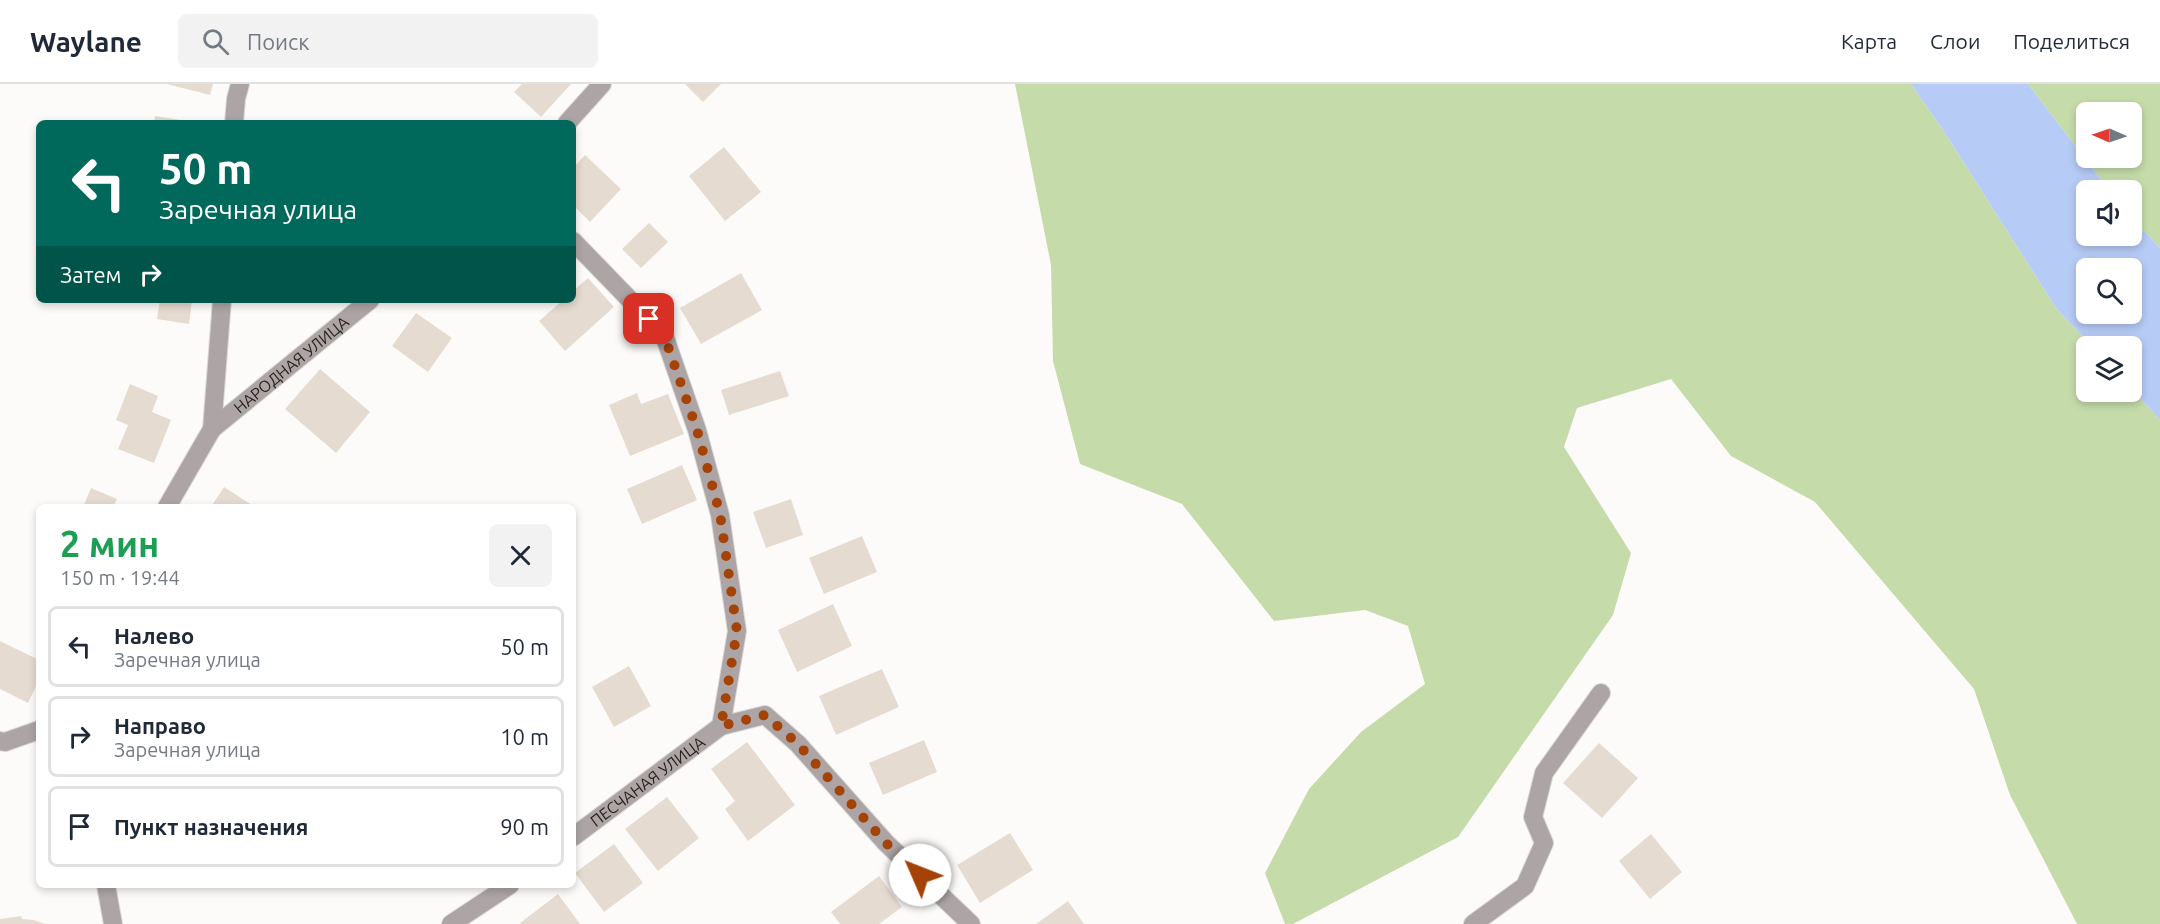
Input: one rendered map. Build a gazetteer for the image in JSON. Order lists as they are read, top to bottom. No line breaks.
{"streets":{"street":["НАРОДНАЯ УЛИЦА","ПЕСЧАНАЯ УЛИЦА"]},"north":"left","page":{"header":"Waylane","search":"Поиск","nav":["Карта","Слои","Поделиться"],"turn":["50 m","Заречная улица"],"then":"Затем","heading":["2 мин","150 m · 19:44"],"list":[{"name":"Налево","note":"Заречная улица","value":"50 m"},{"name":"Направо","note":"Заречная улица","value":"10 m"},{"name":"Пункт назначения","value":"90 m"}]}}
